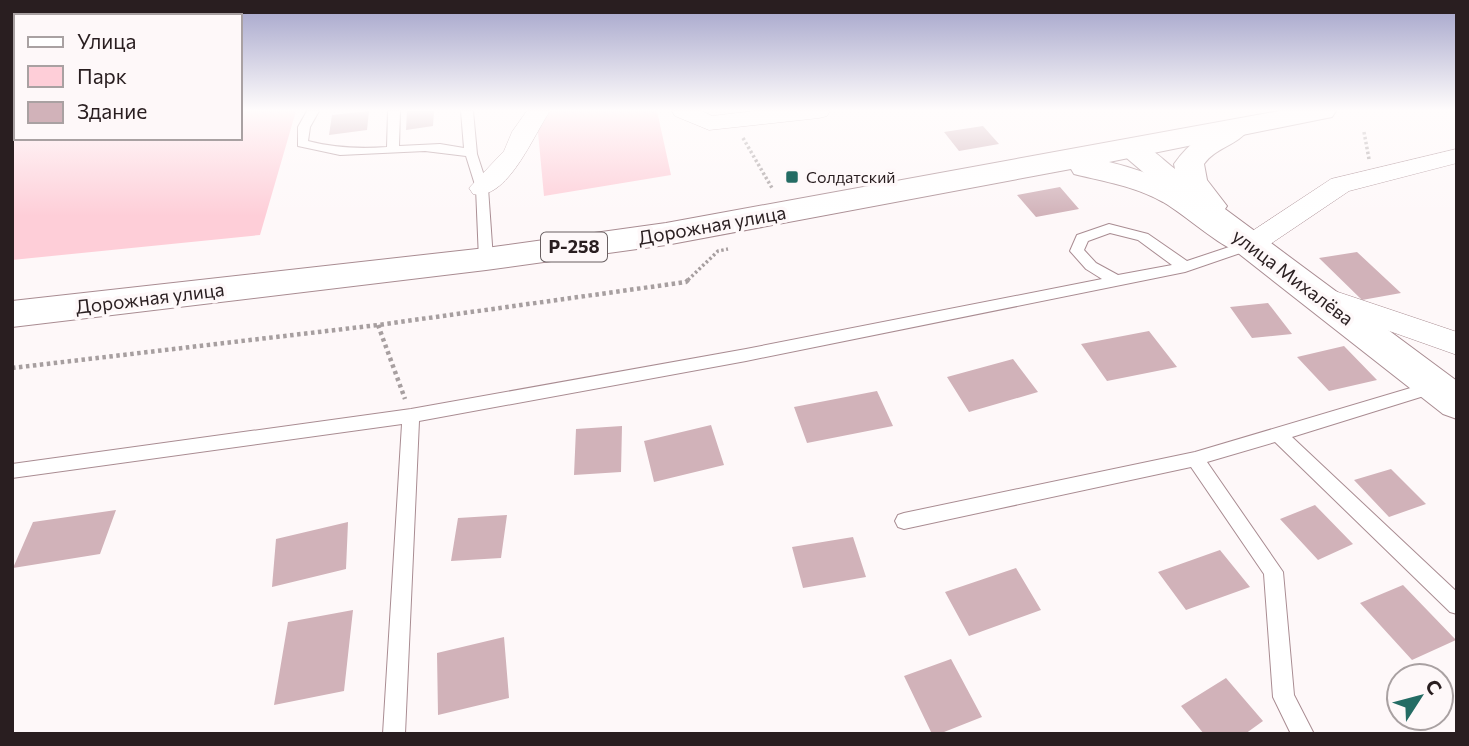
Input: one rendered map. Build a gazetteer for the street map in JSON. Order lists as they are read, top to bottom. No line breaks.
{"streets":{"main road":["Дорожная улица","Р-258","улица Михалёва"]},"crossings":[["Дорожная улица","улица Михалёва"]],"places":{"transit":["Солдатский"]},"legend":["Улица","Парк","Здание"],"north":"top right"}
